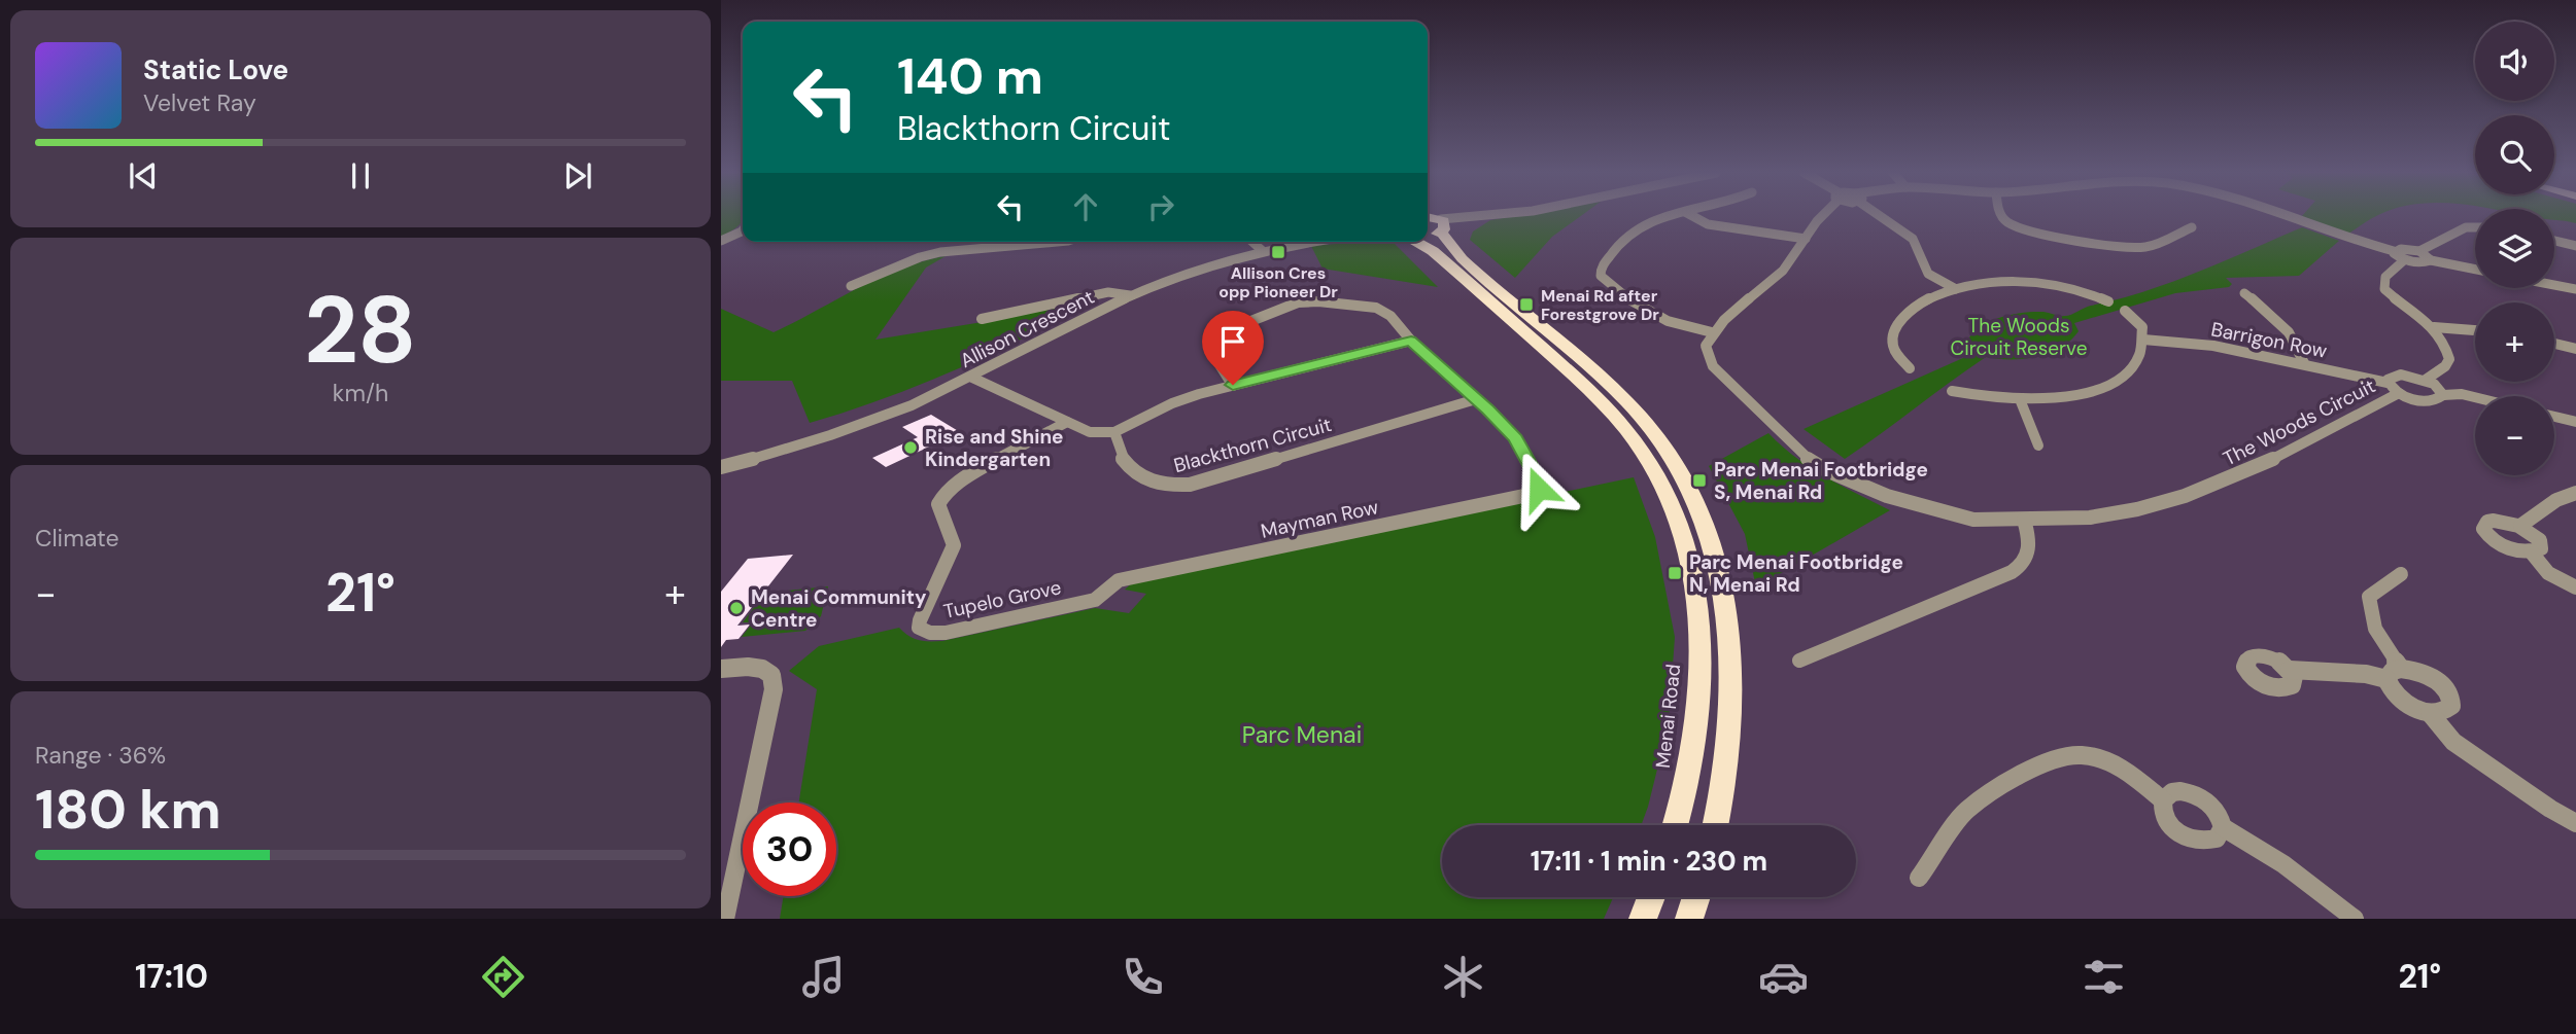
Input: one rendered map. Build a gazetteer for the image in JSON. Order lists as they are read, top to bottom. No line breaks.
{"streets":{"main road":["Menai Road"],"street":["Allison Crescent","Barrigon Row","The Woods Circuit","Blackthorn Circuit","Mayman Row","Tupelo Grove"]},"crossings":[["Blackthorn Circuit","Mayman Row"],["Mayman Row","Tupelo Grove"]],"parks":["The Woods Circuit Reserve","Parc Menai"],"places":{"transit":["Allison Cres opp Pioneer Dr","Menai Rd after Forestgrove Dr","Parc Menai Footbridge S, Menai Rd","Parc Menai Footbridge N, Menai Rd"],"other":["Rise and Shine Kindergarten","Menai Community Centre"]},"page":{"map_buttons":["+","−"],"turn":["140 m","Blackthorn Circuit"],"song":["Static Love","Velvet Ray"],"tile":[["28","km/h"],"Climate",["Range · 36%","180 km"]],"heat":["−","21°","+"],"limit":"30","trip":"17:11 · 1 min · 230 m","tabs":["17:10","21°"]}}
